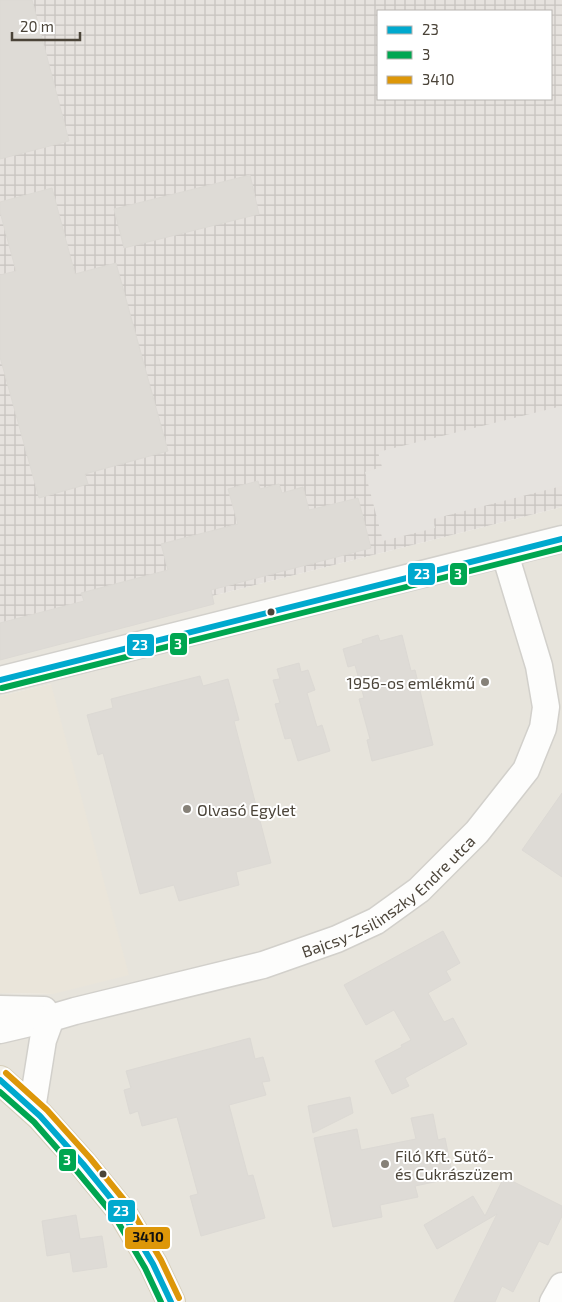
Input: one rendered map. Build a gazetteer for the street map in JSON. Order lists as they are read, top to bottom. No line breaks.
{"streets":{"street":["Bajcsy-Zsilinszky Endre utca"]},"places":["1956-os emlékmű","Olvasó Egylet","Filó Kft. Sütő- és Cukrászüzem"],"lines":["transit line 23","transit line 3","transit line 3410"],"legend":["23","3","3410"],"scale_bar":"20 m"}
